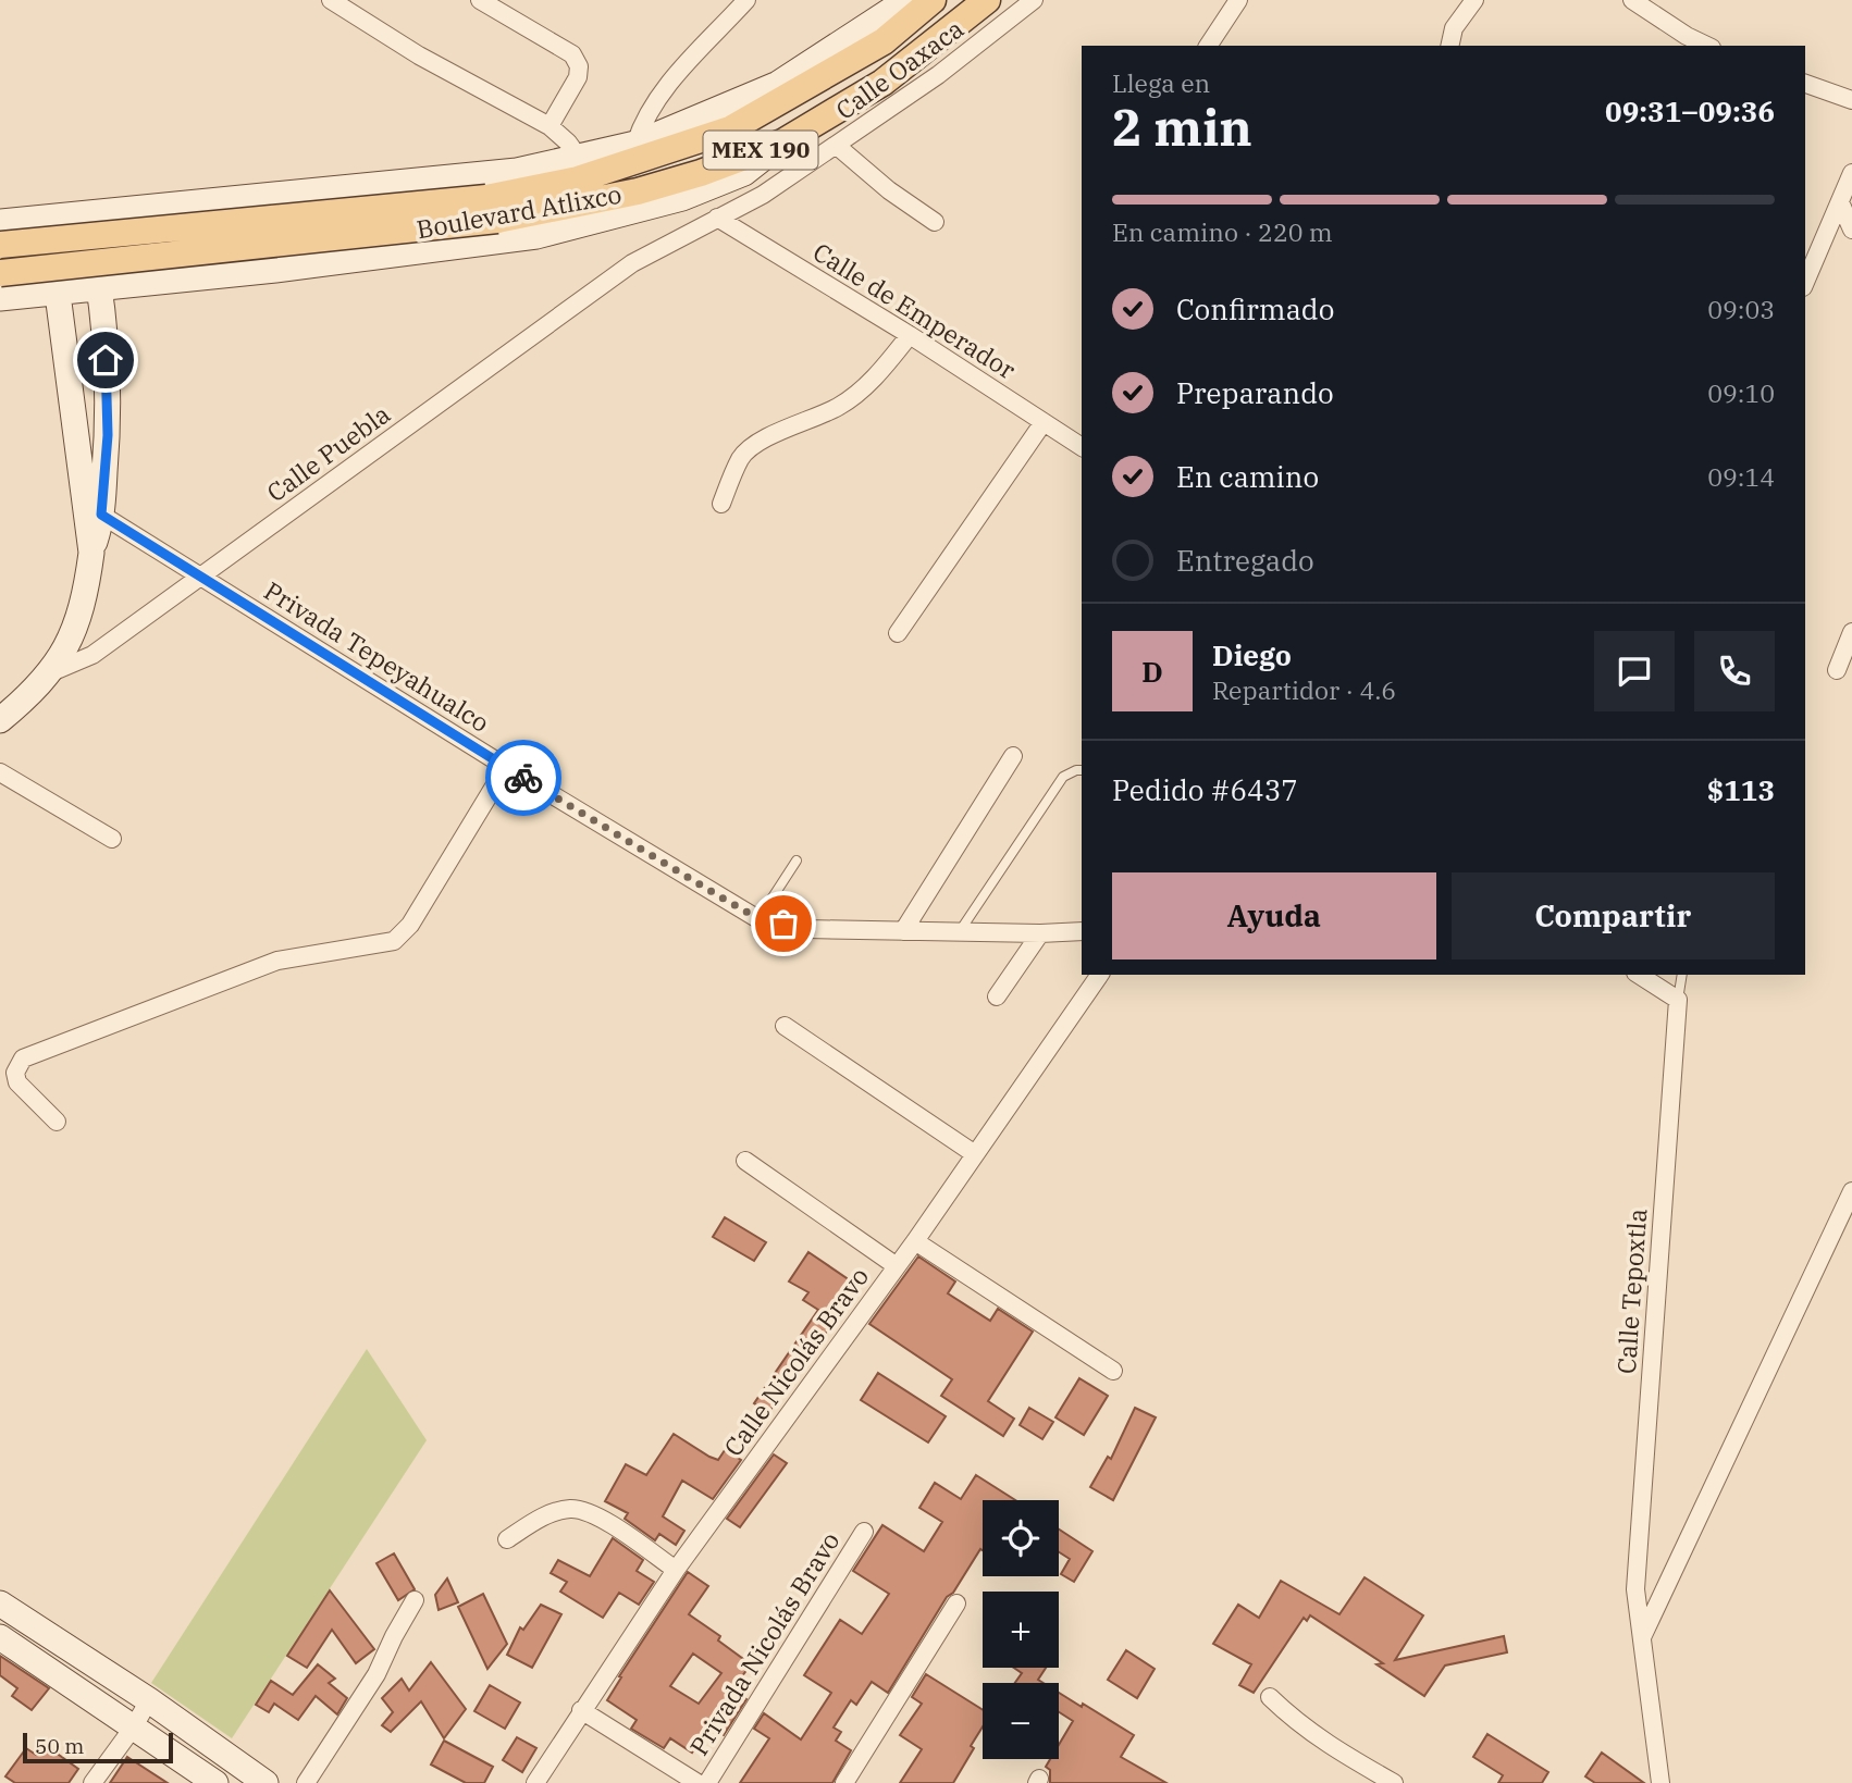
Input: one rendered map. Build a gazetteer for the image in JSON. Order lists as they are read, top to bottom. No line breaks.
{"streets":{"main road":["MEX 190","Boulevard Atlixco"],"street":["Calle Oaxaca","Calle de Emperador","Calle Puebla","Privada Tepeyahualco","Calle Tepoxtla","Calle Nicolás Bravo","Privada Nicolás Bravo"]},"crossings":[["Calle Oaxaca","Calle de Emperador"],["Calle Oaxaca","Calle Puebla"],["MEX 190","Boulevard Atlixco"],["Calle Puebla","Privada Tepeyahualco"],["Calle Nicolás Bravo","Privada Nicolás Bravo"]],"scale_bar":"50 m","page":{"heading":["2 min","Llega en","09:31–09:36"],"panel":["Diego","Repartidor · 4.6","Pedido #6437","$113"],"bar":"En camino · 220 m","list":[["Confirmado","09:03"],["Preparando","09:10"],["En camino","09:14"],"Entregado"],"round":"D","buttons":["Ayuda","Compartir"],"map_buttons":["+","−"],"scale":"50 m"}}
